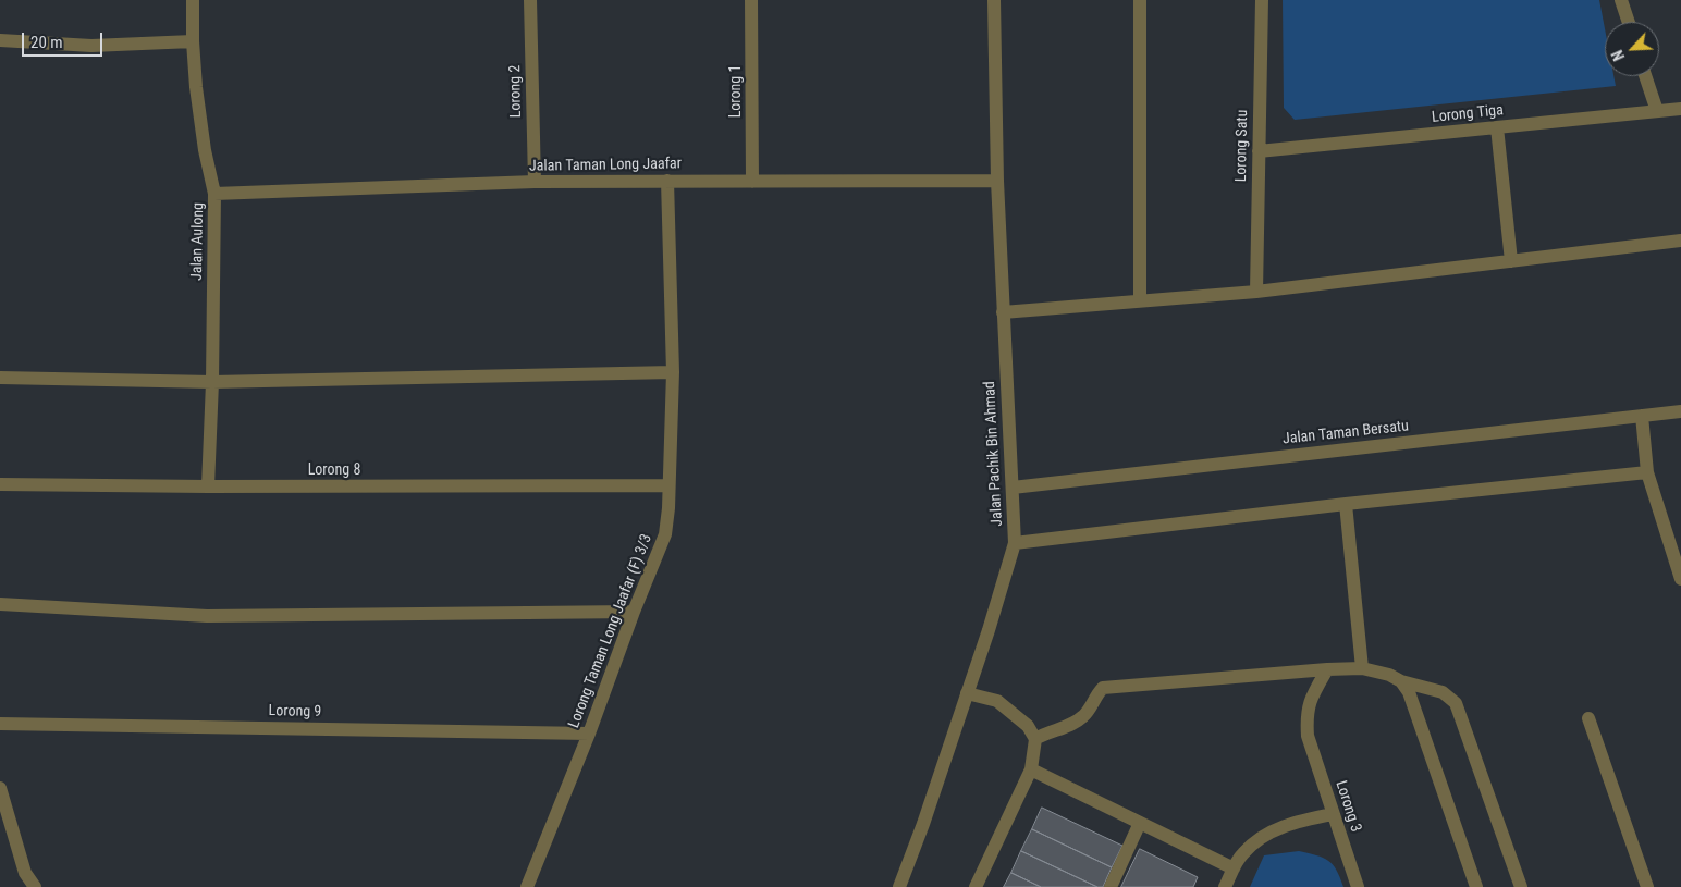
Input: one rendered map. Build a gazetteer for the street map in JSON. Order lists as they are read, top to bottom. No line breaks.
{"streets":{"street":["Lorong 2","Lorong 1","Lorong Tiga","Lorong Satu","Jalan Taman Long Jaafar","Jalan Aulong","Jalan Taman Bersatu","Jalan Pachik Bin Ahmad","Lorong 8","Lorong Taman Long Jaafar (F) 3/3","Lorong 9","Lorong 3"]},"crossings":[["Lorong 2","Jalan Taman Long Jaafar"],["Lorong 1","Jalan Taman Long Jaafar"],["Lorong Tiga","Lorong Satu"],["Jalan Taman Long Jaafar","Jalan Aulong"],["Jalan Taman Long Jaafar","Jalan Pachik Bin Ahmad"],["Jalan Taman Long Jaafar","Lorong Taman Long Jaafar (F) 3/3"],["Jalan Aulong","Lorong 8"],["Jalan Taman Bersatu","Jalan Pachik Bin Ahmad"],["Lorong 8","Lorong Taman Long Jaafar (F) 3/3"],["Lorong Taman Long Jaafar (F) 3/3","Lorong 9"]],"scale_bar":"20 m","north":"bottom left"}
